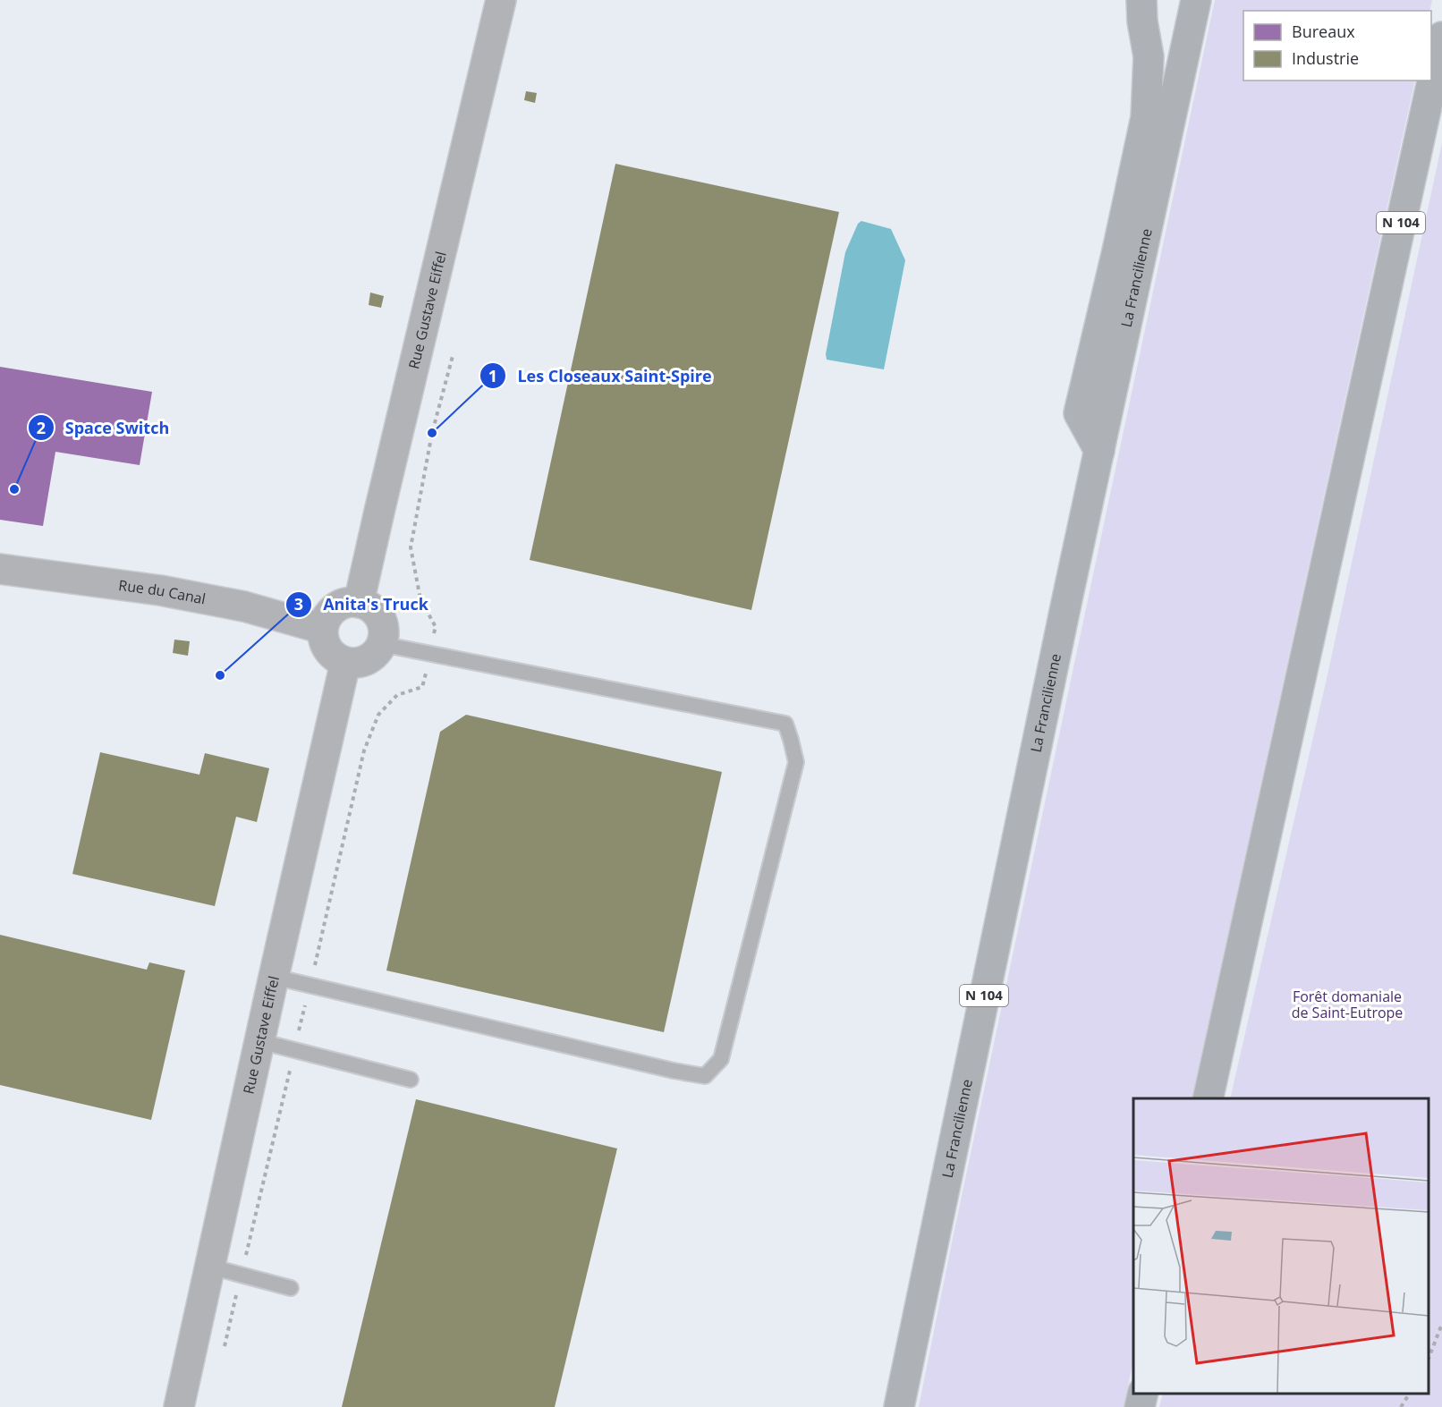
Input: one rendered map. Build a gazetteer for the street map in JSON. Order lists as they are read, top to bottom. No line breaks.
{"streets":{"highway":["N 104","La Francilienne"],"street":["Rue Gustave Eiffel","Rue du Canal"]},"crossings":[["Rue Gustave Eiffel","Rue du Canal"]],"parks":["Forêt domaniale de Saint-Eutrope"],"places":["Les Closeaux Saint-Spire","Space Switch","Anita's Truck"],"legend":["Bureaux","Industrie"]}
